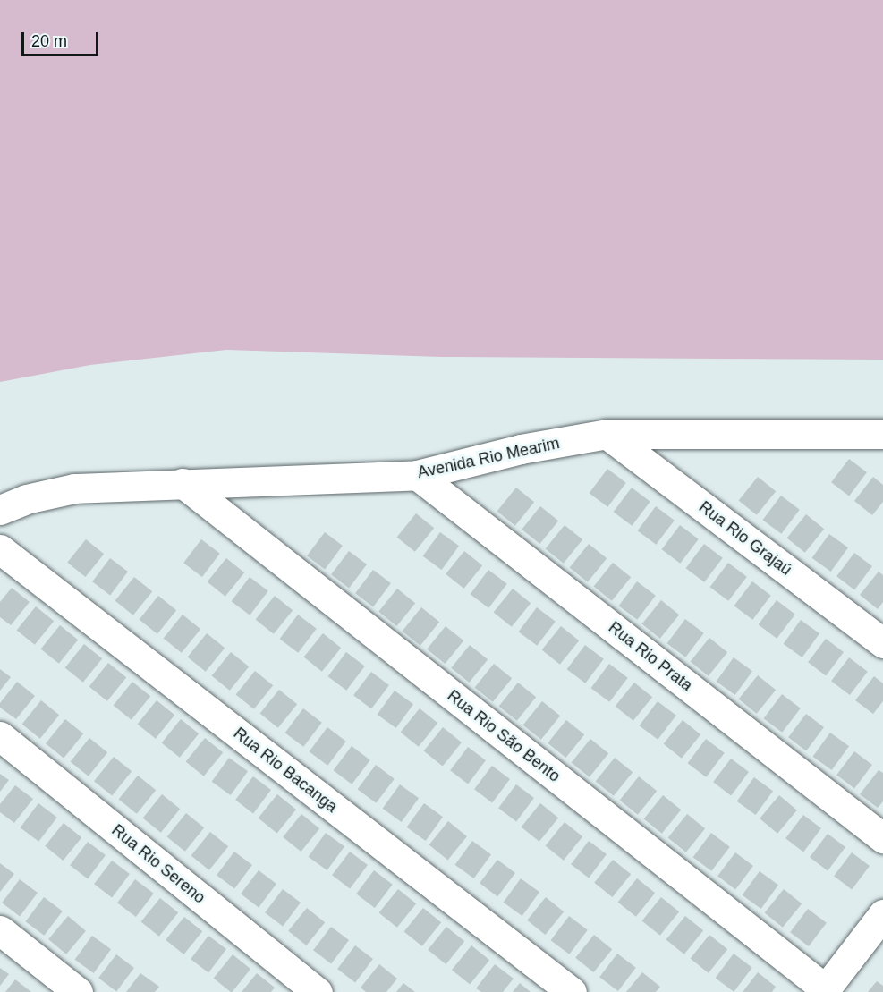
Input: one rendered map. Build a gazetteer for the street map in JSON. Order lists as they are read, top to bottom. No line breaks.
{"streets":{"street":["Avenida Rio Mearim","Rua Rio Grajaú","Rua Rio Prata","Rua Rio São Bento","Rua Rio Bacanga","Rua Rio Sereno"]},"crossings":[["Avenida Rio Mearim","Rua Rio Grajaú"],["Avenida Rio Mearim","Rua Rio Prata"],["Avenida Rio Mearim","Rua Rio São Bento"]],"scale_bar":"20 m"}
